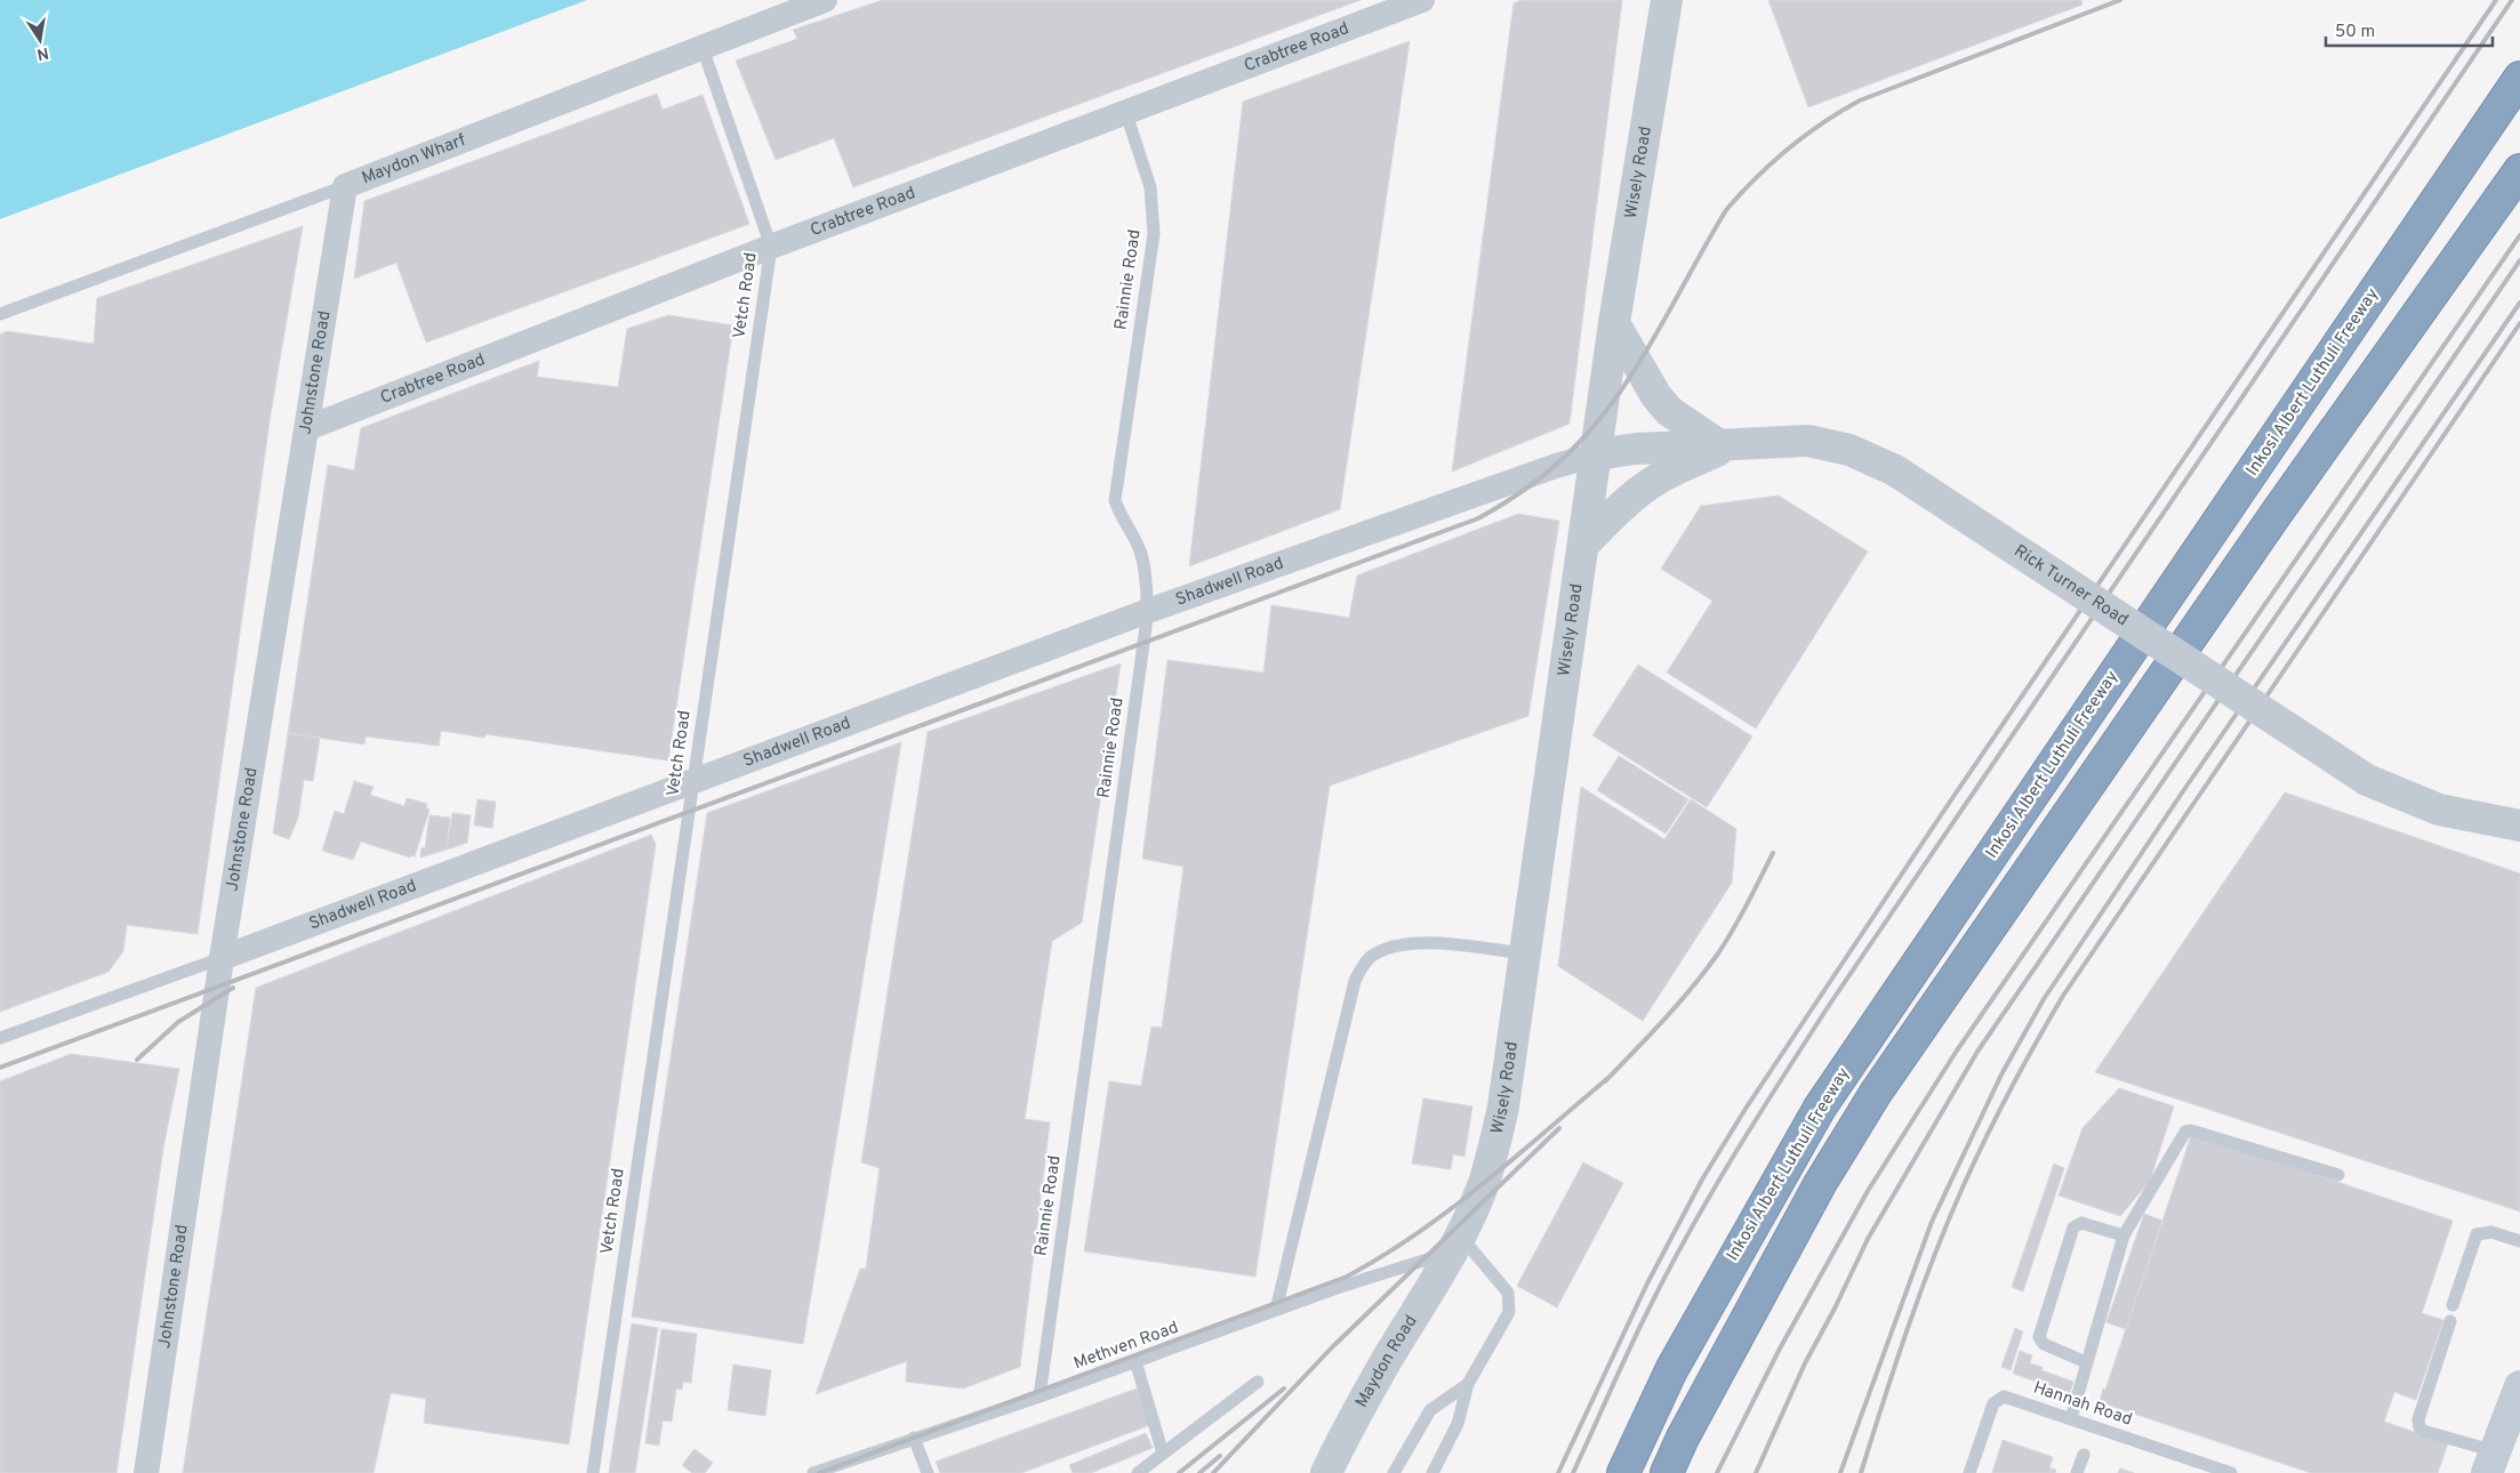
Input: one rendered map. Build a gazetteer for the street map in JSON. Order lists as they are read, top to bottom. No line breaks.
{"streets":{"highway":["Inkosi Albert Luthuli Freeway"],"street":["Crabtree Road","Maydon Wharf","Wisely Road","Johnstone Road","Shadwell Road","Rick Turner Road","Maydon Road"],"lane":["Rainnie Road","Vetch Road","Methven Road","Hannah Road"]},"crossings":[["Crabtree Road","Rainnie Road"],["Crabtree Road","Vetch Road"],["Crabtree Road","Johnstone Road"],["Maydon Wharf","Vetch Road"],["Maydon Wharf","Johnstone Road"],["Wisely Road","Shadwell Road"],["Wisely Road","Rick Turner Road"],["Wisely Road","Methven Road"],["Wisely Road","Maydon Road"],["Rainnie Road","Shadwell Road"],["Rainnie Road","Methven Road"],["Vetch Road","Shadwell Road"],["Johnstone Road","Shadwell Road"],["Shadwell Road","Rick Turner Road"],["Methven Road","Maydon Road"]],"scale_bar":"50 m","north":"bottom"}
